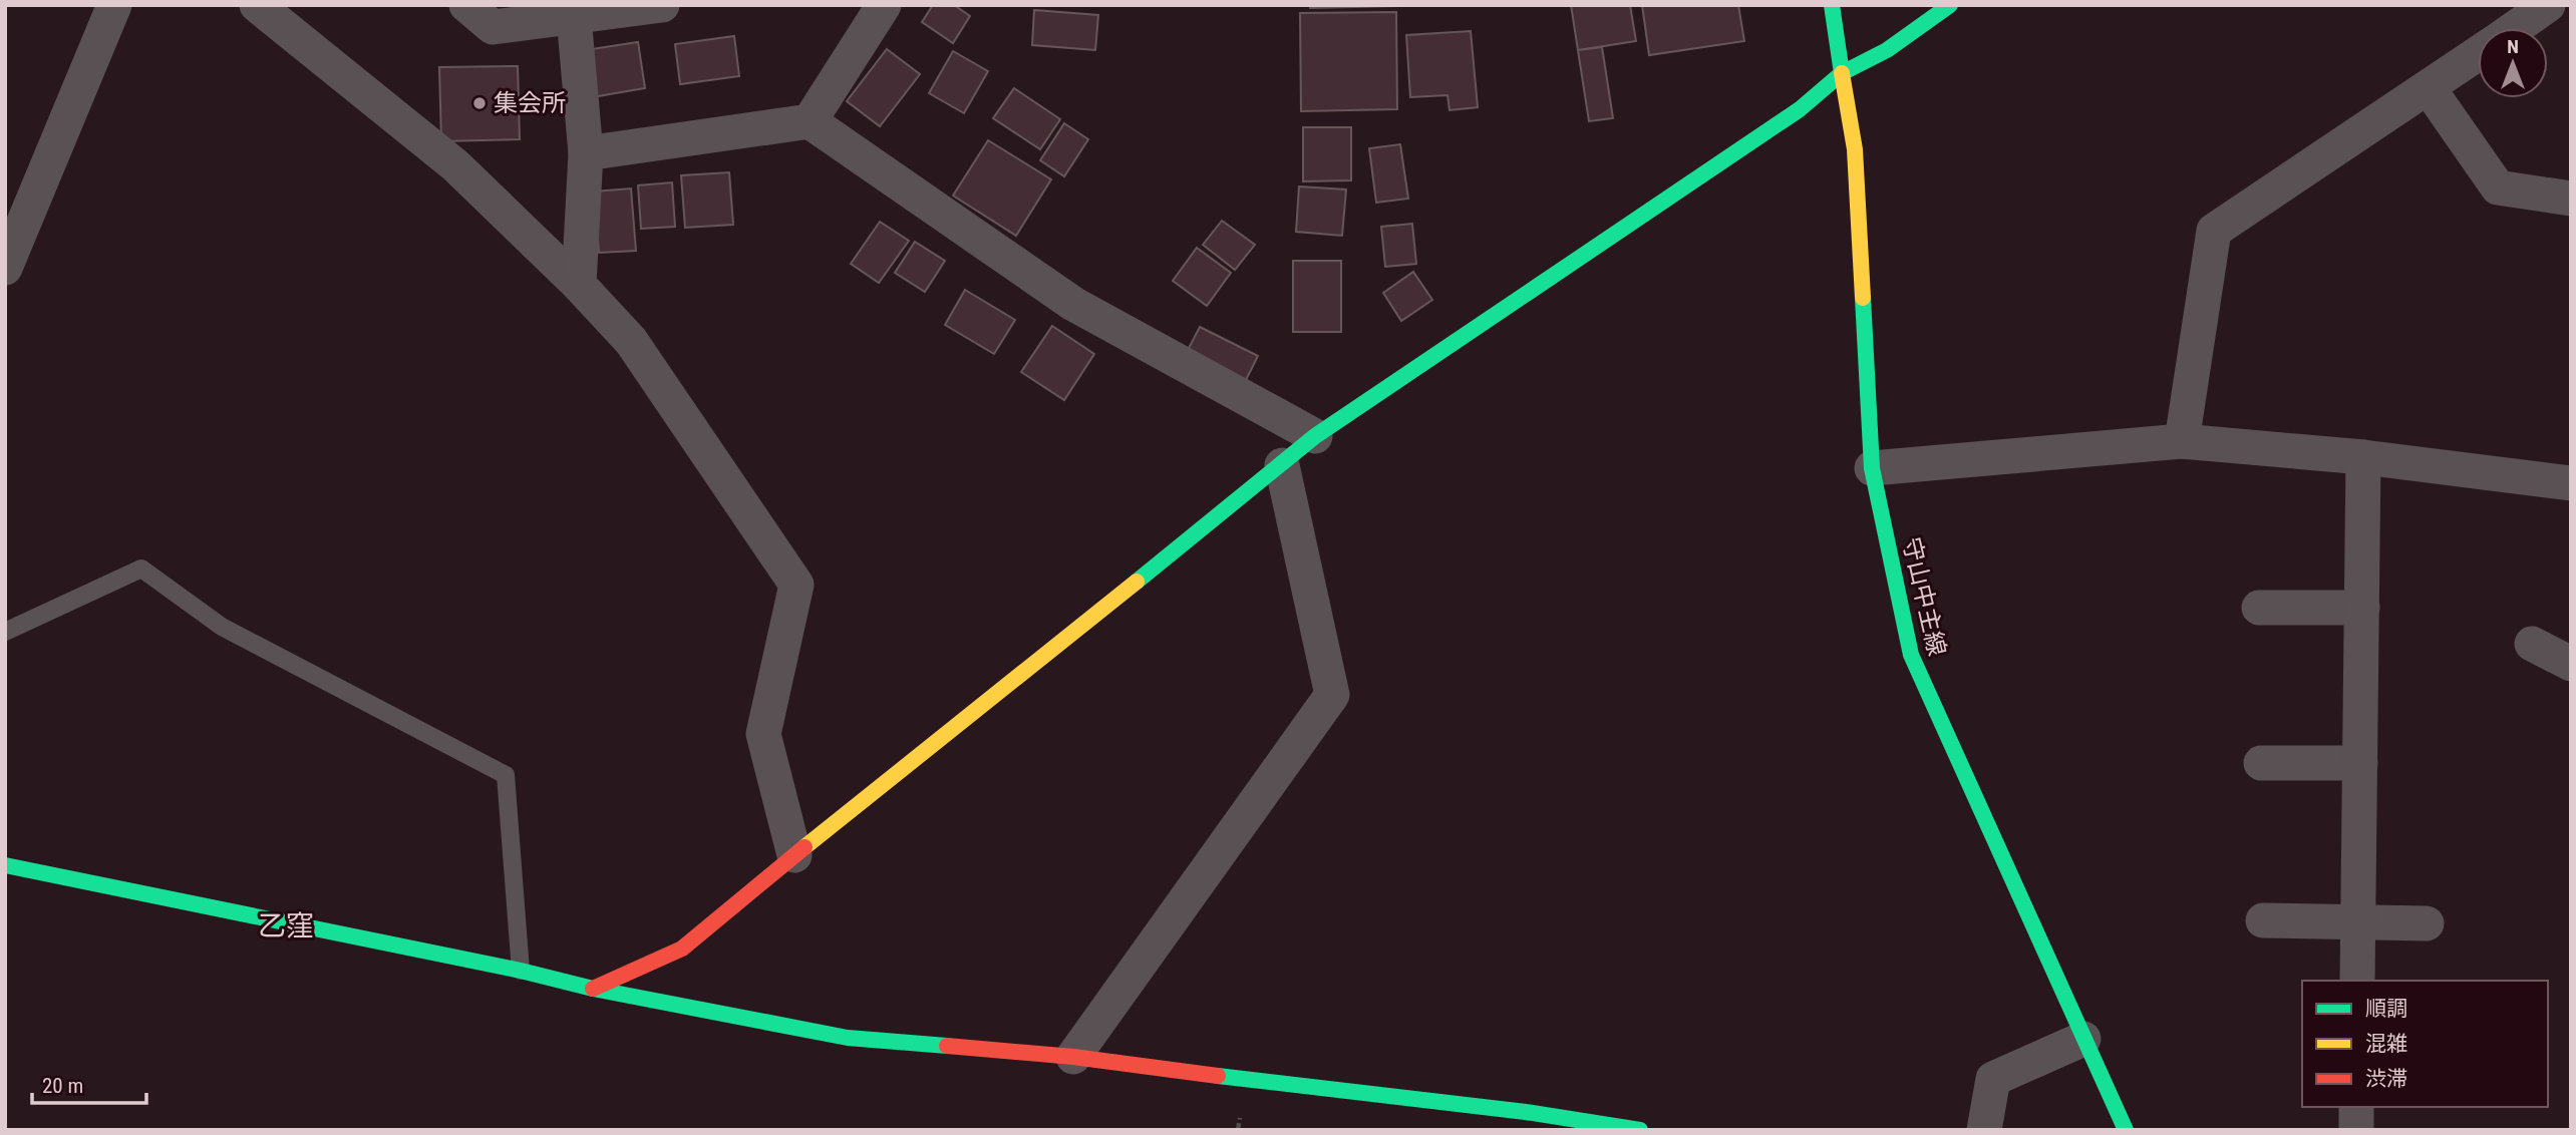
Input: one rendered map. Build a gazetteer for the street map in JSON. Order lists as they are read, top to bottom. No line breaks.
{"streets":{"street":["守山中主線"]},"districts":["乙窪"],"places":["集会所"],"legend":["順調","混雑","渋滞"],"scale_bar":"20 m","north":"top"}
